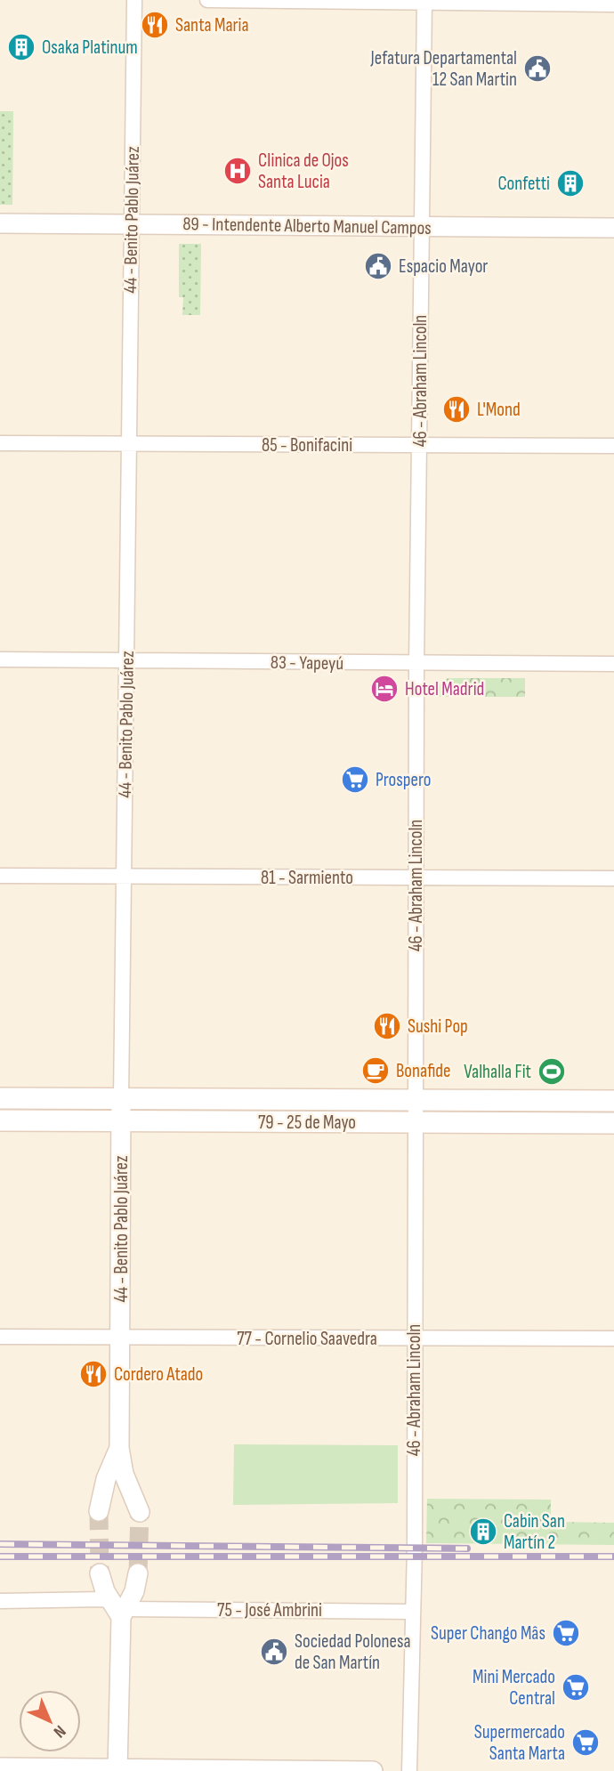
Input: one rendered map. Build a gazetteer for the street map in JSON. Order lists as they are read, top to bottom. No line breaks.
{"streets":{"main road":["79 - 25 de Mayo"],"street":["44 - Benito Pablo Juárez","89 - Intendente Alberto Manuel Campos","46 - Abraham Lincoln","85 - Bonifacini","83 - Yapeyú","81 - Sarmiento","77 - Cornelio Saavedra","75 - José Ambrini"]},"crossings":[["44 - Benito Pablo Juárez","89 - Intendente Alberto Manuel Campos"],["44 - Benito Pablo Juárez","85 - Bonifacini"],["44 - Benito Pablo Juárez","83 - Yapeyú"],["44 - Benito Pablo Juárez","81 - Sarmiento"],["44 - Benito Pablo Juárez","79 - 25 de Mayo"],["44 - Benito Pablo Juárez","77 - Cornelio Saavedra"],["89 - Intendente Alberto Manuel Campos","46 - Abraham Lincoln"],["46 - Abraham Lincoln","85 - Bonifacini"],["46 - Abraham Lincoln","83 - Yapeyú"],["46 - Abraham Lincoln","81 - Sarmiento"],["46 - Abraham Lincoln","79 - 25 de Mayo"],["46 - Abraham Lincoln","77 - Cornelio Saavedra"],["46 - Abraham Lincoln","75 - José Ambrini"]],"places":{"restaurant":["Santa Maria","L'Mond","Sushi Pop","Cordero Atado"],"building":["Osaka Platinum","Confetti","Cabin San Martín 2"],"public building":["Jefatura Departamental 12 San Martin","Espacio Mayor","Sociedad Polonesa de San Martín"],"hospital":["Clinica de Ojos Santa Lucia"],"hotel":["Hotel Madrid"],"supermarket":["Prospero","Super Chango Mâs","Mini Mercado Central","Supermercado Santa Marta"],"cafe":["Bonafide"],"sports":["Valhalla Fit"]},"north":"bottom right"}
